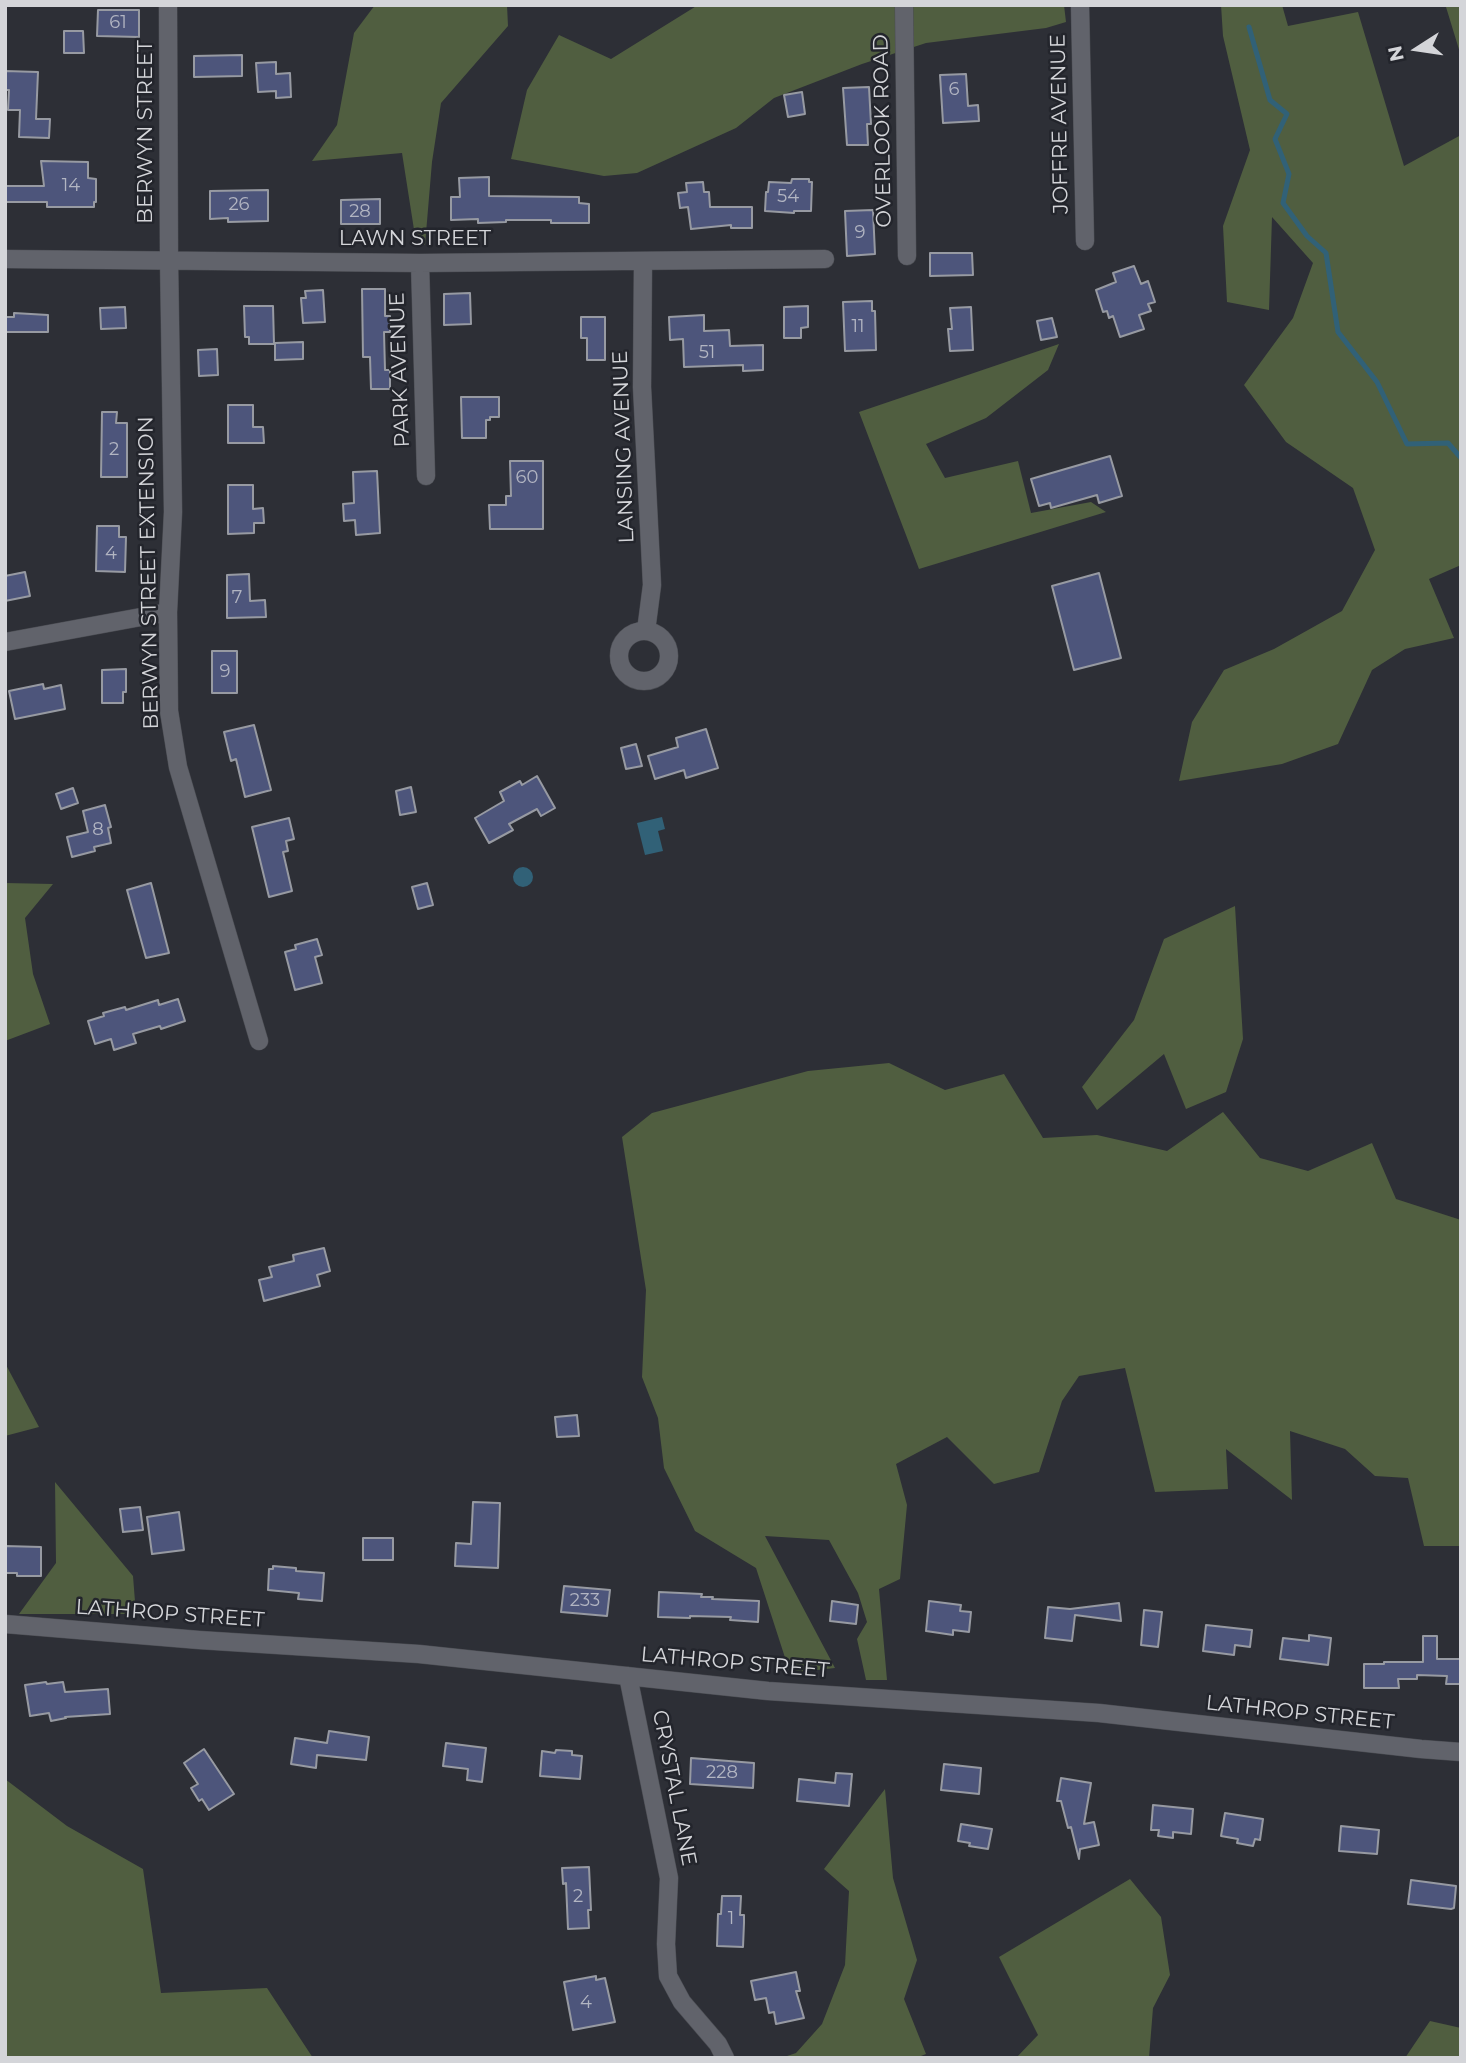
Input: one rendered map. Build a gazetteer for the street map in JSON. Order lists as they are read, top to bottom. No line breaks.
{"streets":{"street":["JOFFRE AVENUE","OVERLOOK ROAD","BERWYN STREET","LAWN STREET","PARK AVENUE","LANSING AVENUE","BERWYN STREET EXTENSION","LATHROP STREET","CRYSTAL LANE"]},"crossings":[["BERWYN STREET","LAWN STREET"],["BERWYN STREET","BERWYN STREET EXTENSION"],["LAWN STREET","PARK AVENUE"],["LAWN STREET","LANSING AVENUE"],["LAWN STREET","BERWYN STREET EXTENSION"],["LATHROP STREET","CRYSTAL LANE"]],"house_numbers":["61","6","14","54","26","28","9","11","51","2","60","4","7","9","8","233","228","2","1","4"],"north":"left"}
